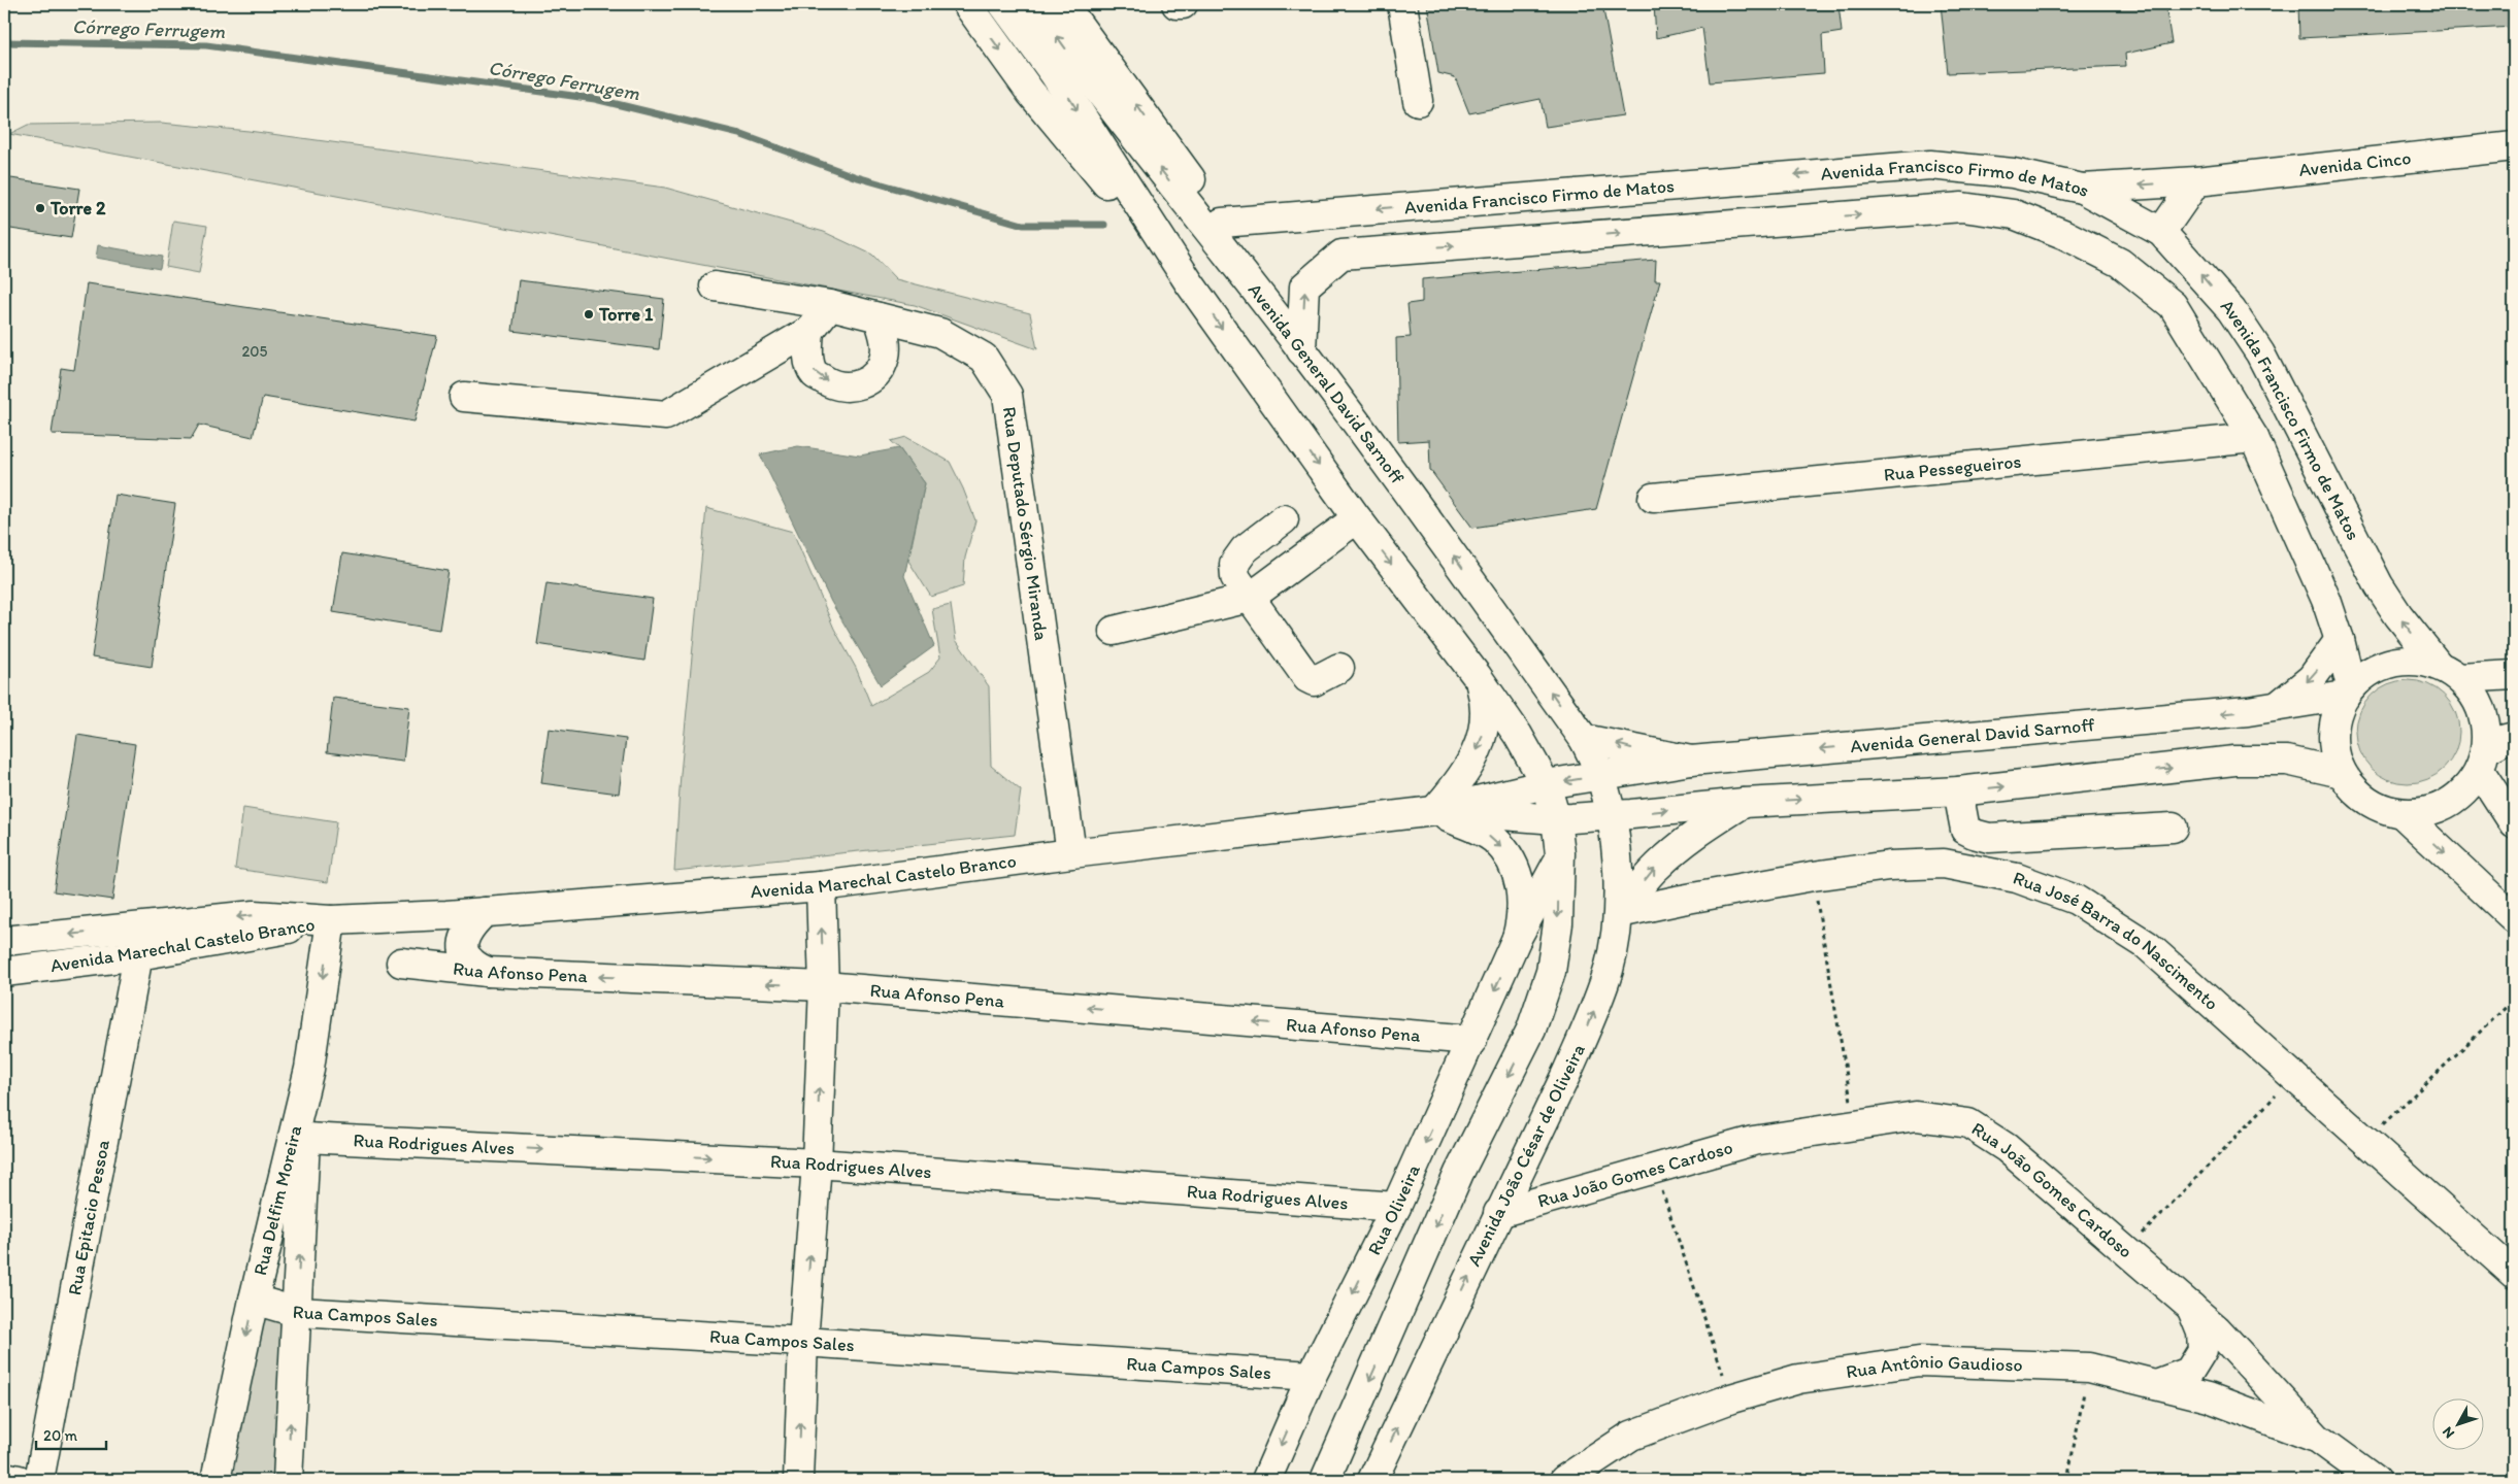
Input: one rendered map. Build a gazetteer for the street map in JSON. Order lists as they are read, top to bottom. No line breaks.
{"streets":{"street":["Avenida Cinco","Avenida Francisco Firmo de Matos","Avenida General David Sarnoff","Rua Pessegueiros","Rua Deputado Sérgio Miranda","Avenida Marechal Castelo Branco","Rua José Barra do Nascimento","Rua Afonso Pena","Rua Rodrigues Alves","Avenida João César de Oliveira","Rua João Gomes Cardoso","Rua Delfim Moreira","Rua Oliveira","Rua Epitacio Pessoa","Rua Campos Sales","Rua Antônio Gaudioso"]},"crossings":[["Avenida Cinco","Avenida Francisco Firmo de Matos"],["Avenida Francisco Firmo de Matos","Avenida General David Sarnoff"],["Avenida Francisco Firmo de Matos","Rua Pessegueiros"],["Avenida General David Sarnoff","Avenida Marechal Castelo Branco"],["Avenida General David Sarnoff","Avenida João César de Oliveira"],["Rua Deputado Sérgio Miranda","Avenida Marechal Castelo Branco"],["Avenida Marechal Castelo Branco","Rua Delfim Moreira"],["Avenida Marechal Castelo Branco","Rua Epitacio Pessoa"],["Rua José Barra do Nascimento","Avenida João César de Oliveira"],["Rua Afonso Pena","Rua Oliveira"],["Rua Rodrigues Alves","Rua Oliveira"],["Avenida João César de Oliveira","Rua João Gomes Cardoso"],["Rua João Gomes Cardoso","Rua Antônio Gaudioso"],["Rua Delfim Moreira","Rua Campos Sales"],["Rua Oliveira","Rua Campos Sales"]],"one_way":["Rua Afonso Pena","Rua Rodrigues Alves"],"water":["Córrego Ferrugem"],"places":["Torre 2","Torre 1"],"house_numbers":["205"],"scale_bar":"20 m","north":"bottom left"}
